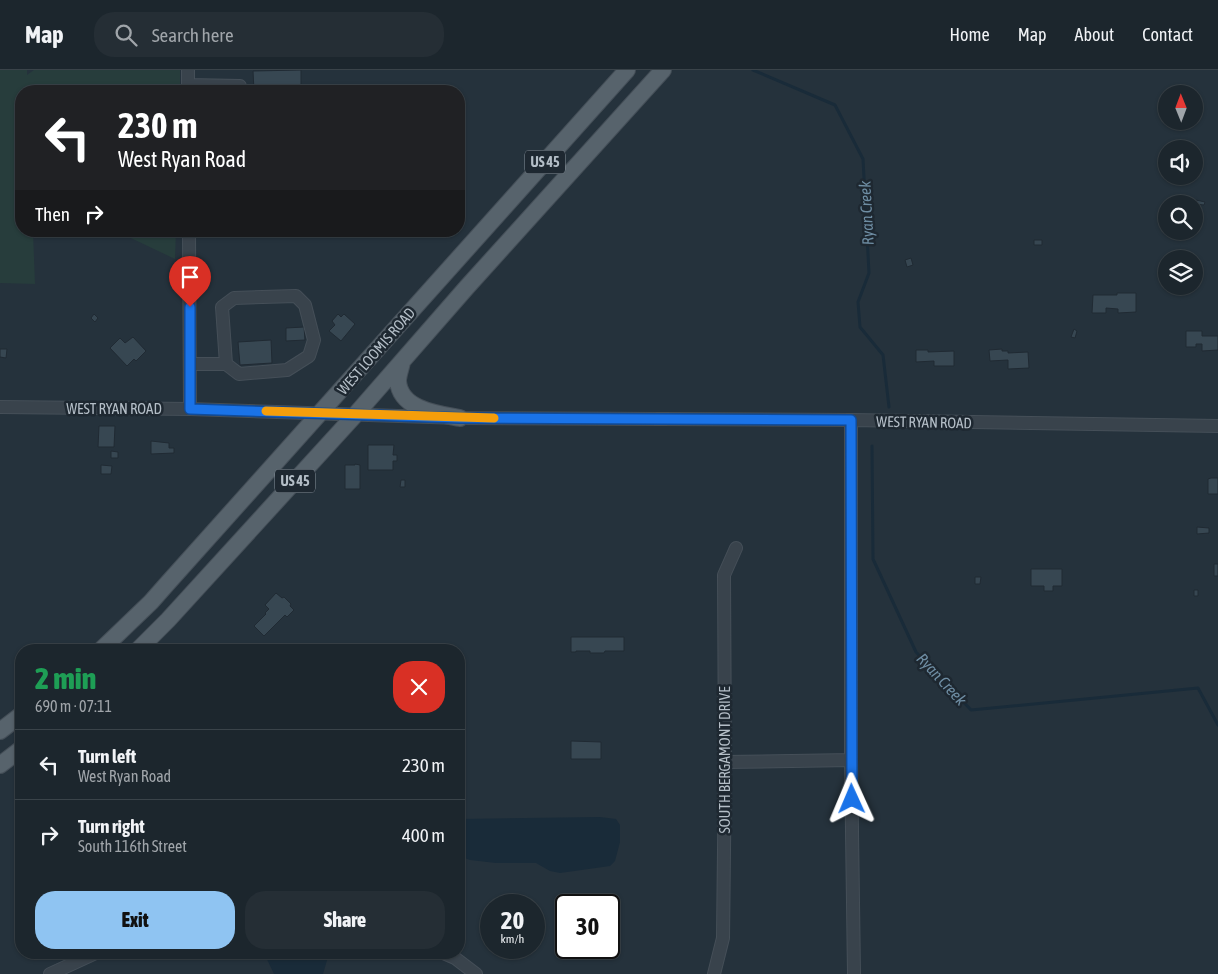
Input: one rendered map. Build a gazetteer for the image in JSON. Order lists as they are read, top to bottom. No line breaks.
{"streets":{"main road":["US 45","WEST LOOMIS ROAD"],"street":["WEST RYAN ROAD","SOUTH BERGAMONT DRIVE"]},"crossings":[["WEST LOOMIS ROAD","WEST RYAN ROAD"]],"water":["Ryan Creek"],"north":"top","page":{"header":"Map","search":"Search here","nav":["Home","Map","About","Contact"],"turn":["230 m","West Ryan Road"],"then":"Then","heading":["2 min","690 m · 07:11"],"list":[{"name":"Turn left","note":"West Ryan Road","value":"230 m"},{"name":"Turn right","note":"South 116th Street","value":"400 m"}],"buttons":["Exit","Share"],"speed":"20 km/h","limit":"30"}}
